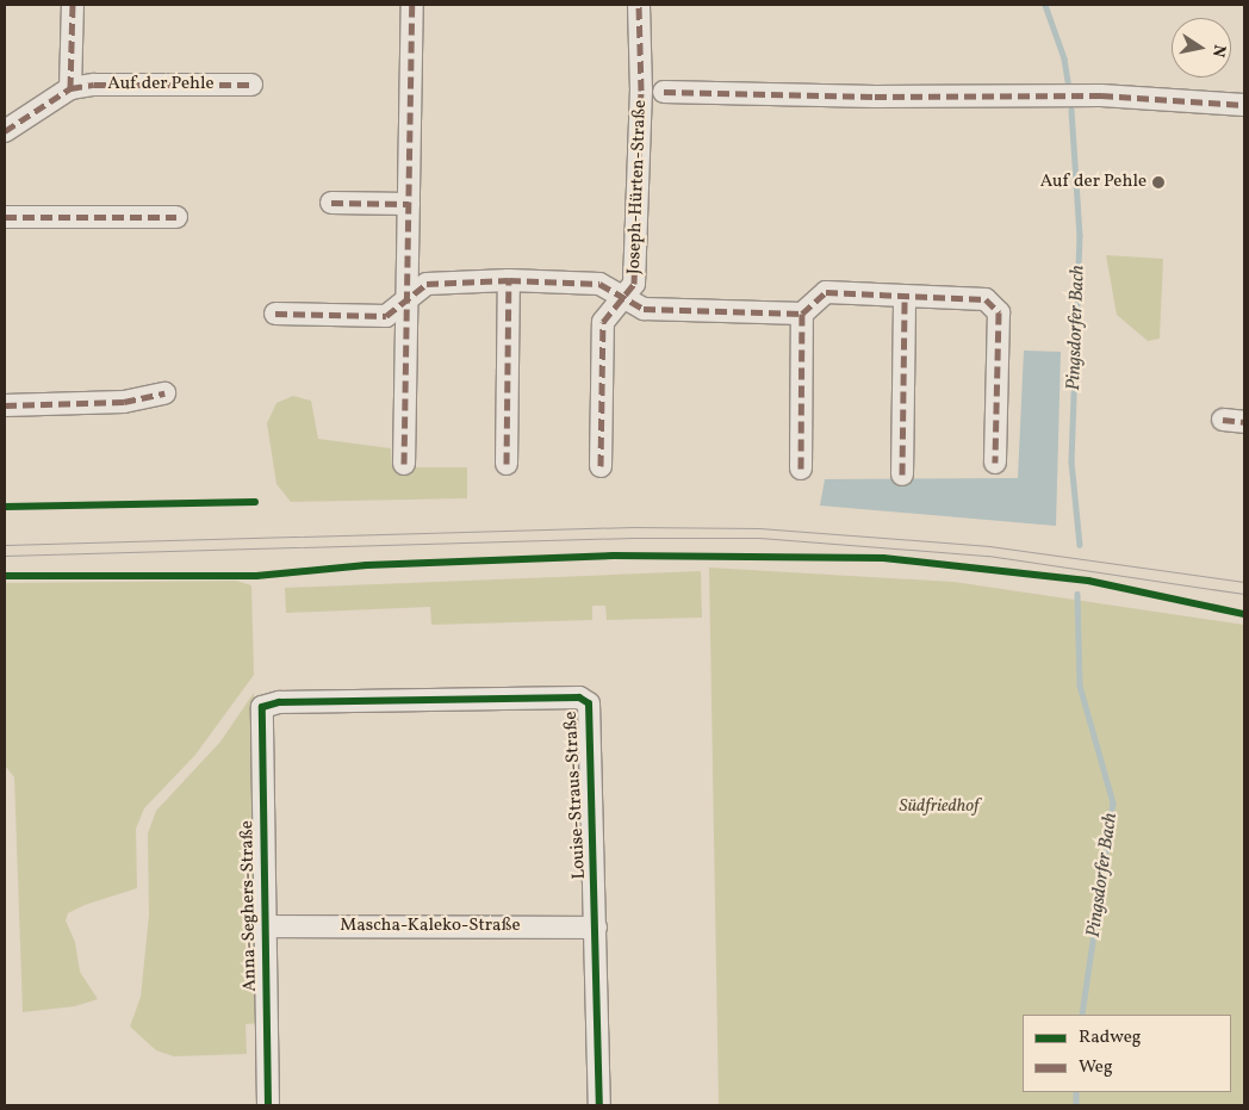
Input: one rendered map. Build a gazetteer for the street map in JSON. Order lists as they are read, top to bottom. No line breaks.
{"streets":{"street":["Auf der Pehle","Joseph-Hürten-Straße","Louise-Straus-Straße","Anna-Seghers-Straße","Mascha-Kaleko-Straße"]},"crossings":[["Louise-Straus-Straße","Anna-Seghers-Straße"],["Louise-Straus-Straße","Mascha-Kaleko-Straße"],["Anna-Seghers-Straße","Mascha-Kaleko-Straße"]],"water":["Pingsdorfer Bach"],"parks":["Südfriedhof"],"places":["Auf der Pehle"],"legend":["Radweg","Weg"],"north":"right"}
